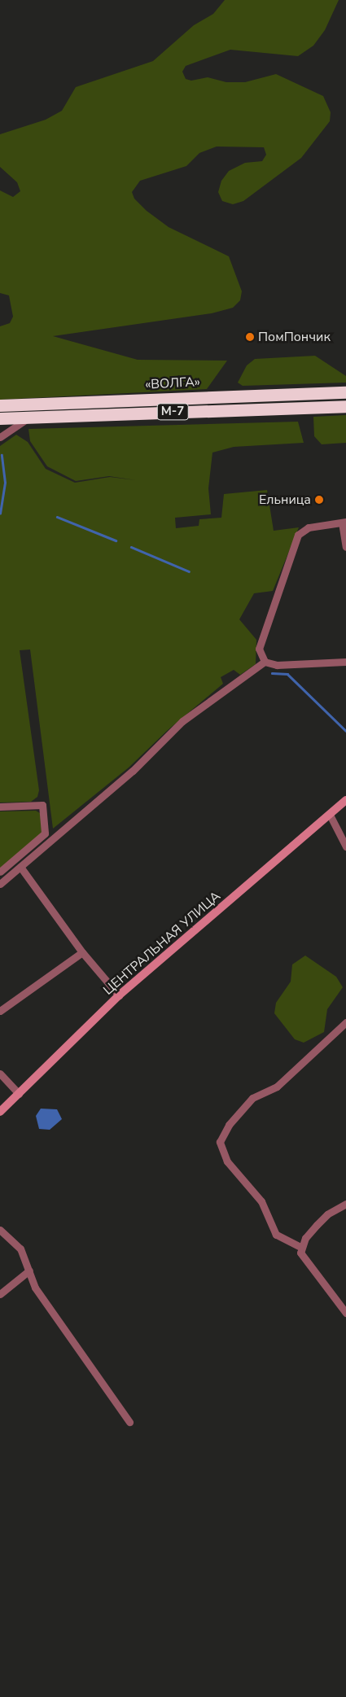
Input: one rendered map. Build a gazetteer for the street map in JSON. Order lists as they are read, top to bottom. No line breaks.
{"streets":{"highway":["«ВОЛГА»","М-7"],"main road":["ЦЕНТРАЛЬНАЯ УЛИЦА"]},"places":["ПомПончик","Ельница"]}
